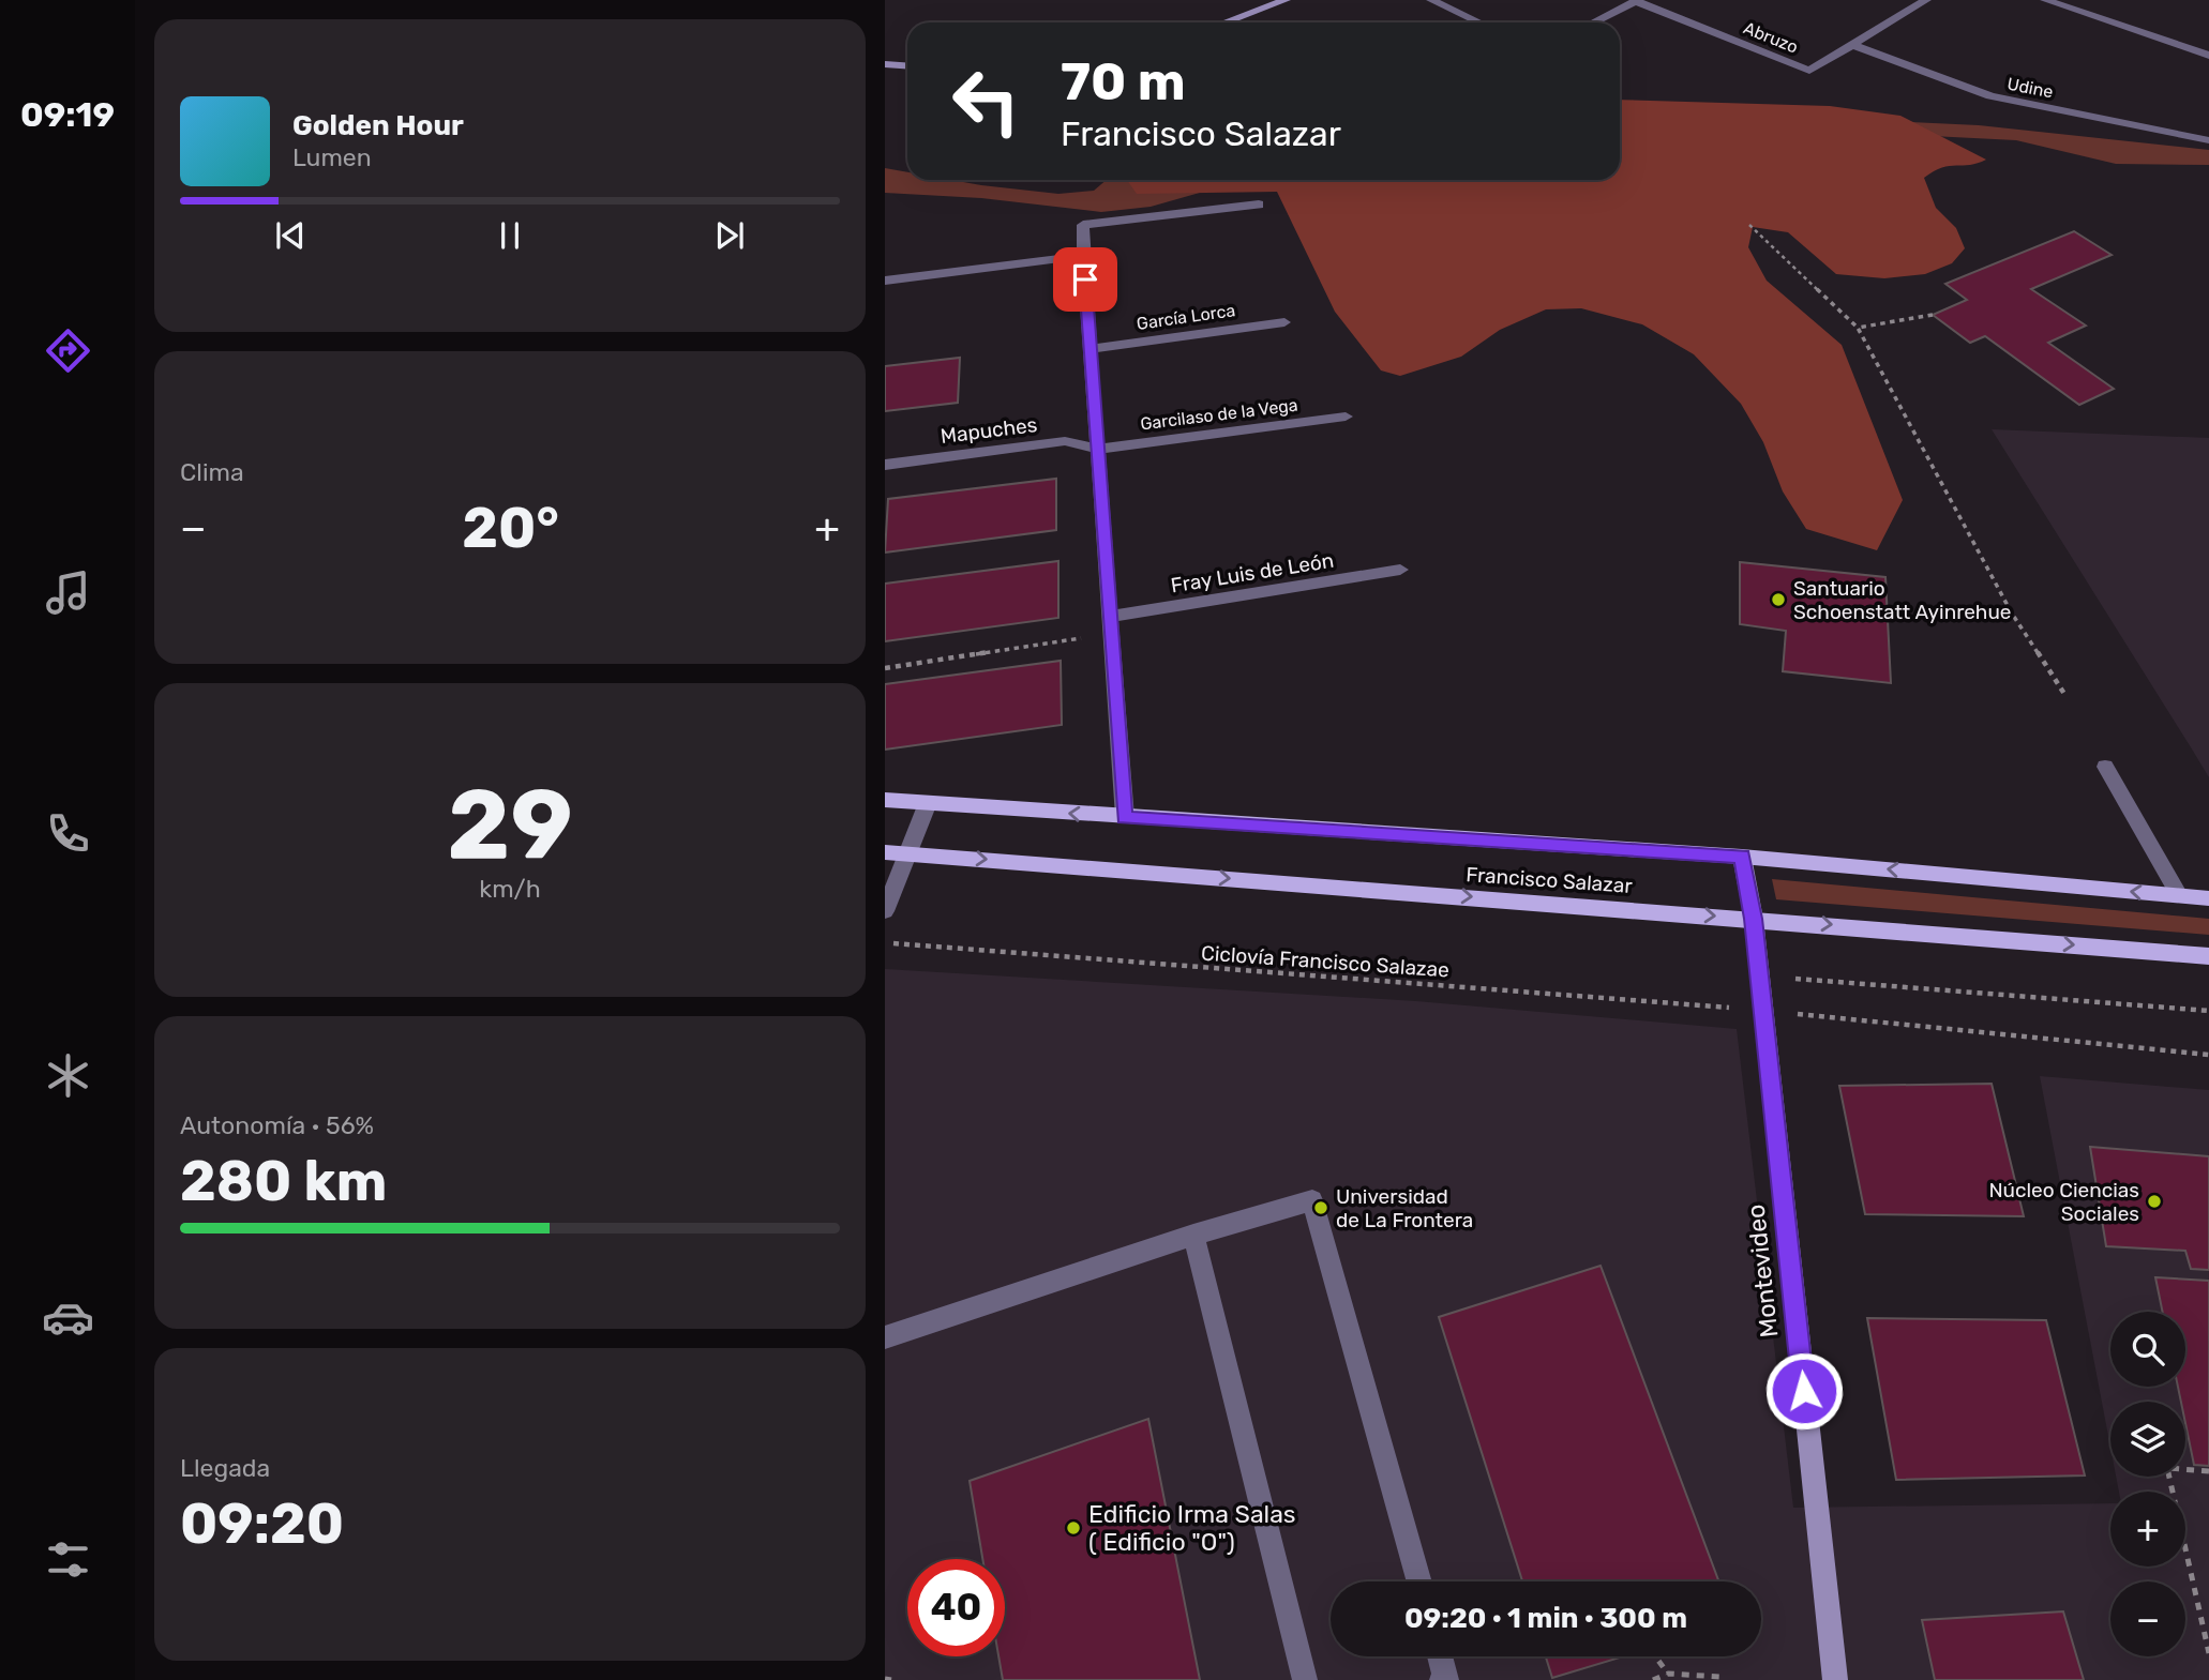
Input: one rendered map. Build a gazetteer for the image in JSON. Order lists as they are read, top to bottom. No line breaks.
{"streets":{"main road":["Francisco Salazar"],"street":["Abruzo","Udine","García Lorca","Garcilaso de la Vega","Mapuches","Fray Luis de León","Montevideo"],"path":["Ciclovía Francisco Salazae"]},"crossings":[["Abruzo","Udine"],["Garcilaso de la Vega","Mapuches"],["Francisco Salazar","Montevideo"],["Ciclovía Francisco Salazae","Montevideo"]],"places":["Santuario Schoenstatt Ayinrehue","Núcleo Ciencias Sociales","Universidad de La Frontera","Edificio Irma Salas ( Edificio \"O\")"],"page":{"tabs":"09:19","turn":["70 m","Francisco Salazar"],"song":["Golden Hour","Lumen"],"tile":["Clima",["29","km/h"],["Autonomía · 56%","280 km"],["Llegada","09:20"]],"heat":["−","20°","+"],"map_buttons":["+","−"],"limit":"40","trip":"09:20 · 1 min · 300 m"}}
